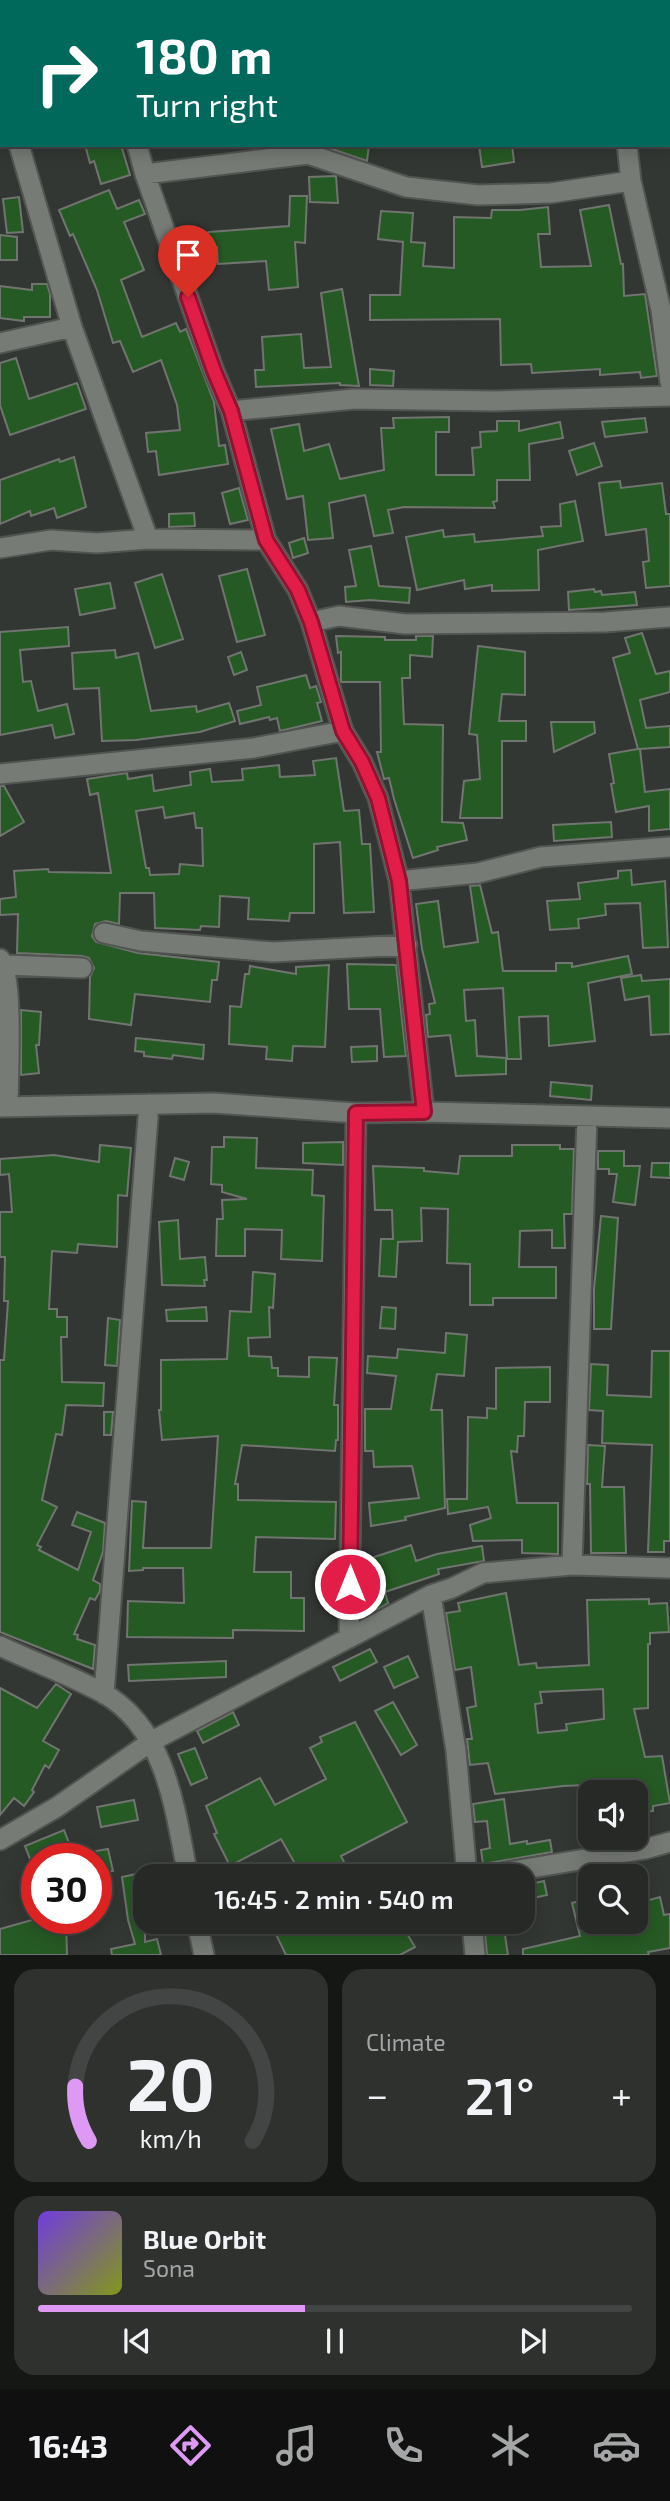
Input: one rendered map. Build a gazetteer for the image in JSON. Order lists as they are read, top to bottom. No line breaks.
{"page":{"turn":["180 m","Turn right"],"limit":"30","trip":"16:45 · 2 min · 540 m","tile":"Climate","heat":["−","21°","+"],"song":["Blue Orbit","Sona"],"tabs":"16:43","gauge":["20","km/h"]}}
